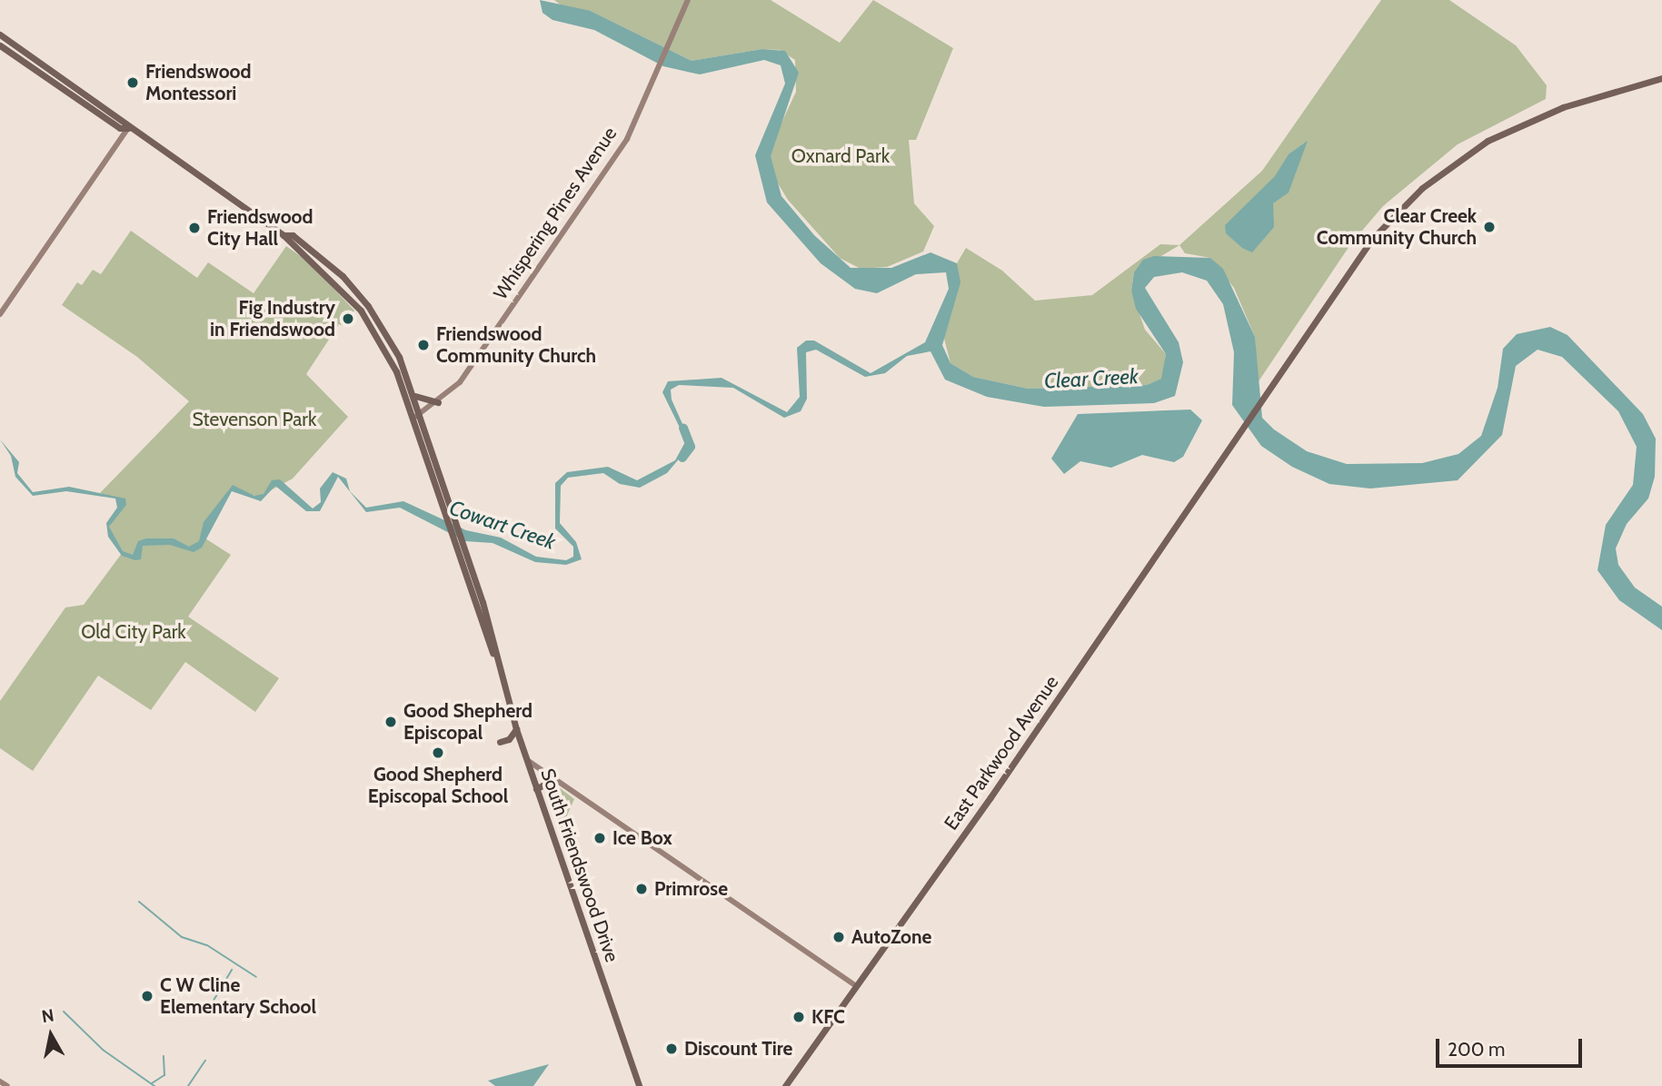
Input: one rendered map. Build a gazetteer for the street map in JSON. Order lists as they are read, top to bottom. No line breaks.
{"streets":{"main road":["East Parkwood Avenue","South Friendswood Drive"],"street":["Whispering Pines Avenue"]},"crossings":[["Whispering Pines Avenue","South Friendswood Drive"]],"water":["Clear Creek","Cowart Creek"],"parks":["Oxnard Park","Stevenson Park","Old City Park"],"places":["Friendswood Montessori","Clear Creek Community Church","Friendswood City Hall","Fig Industry in Friendswood","Friendswood Community Church","Good Shepherd Episcopal","Good Shepherd Episcopal School","Ice Box","Primrose","AutoZone","C W Cline Elementary School","KFC","Discount Tire"],"scale_bar":"200 m","north":"top"}
